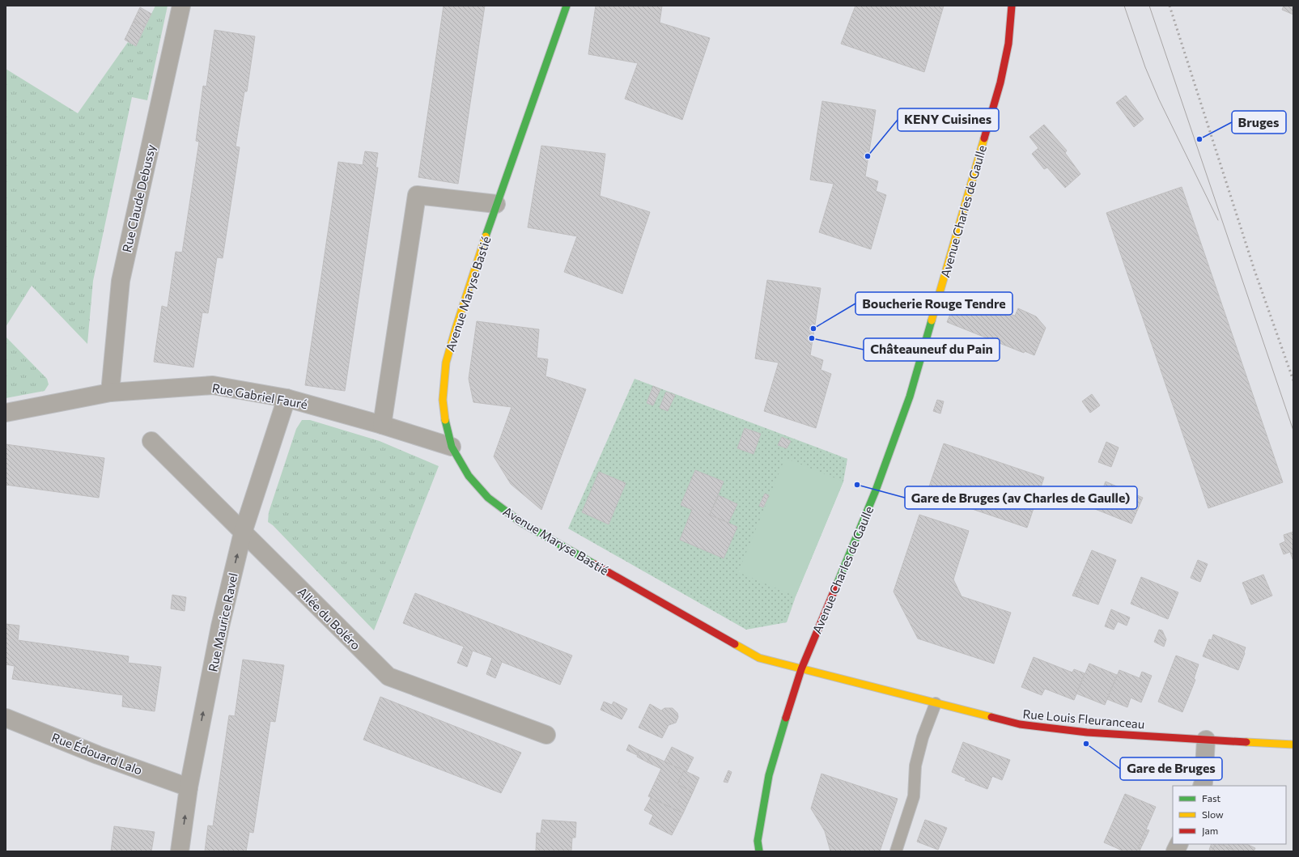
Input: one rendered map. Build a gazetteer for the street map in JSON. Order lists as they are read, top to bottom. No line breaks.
{"streets":{"street":["Rue Claude Debussy","Avenue Charles de Gaulle","Avenue Maryse Bastié","Rue Gabriel Fauré","Allée du Boléro","Rue Maurice Ravel","Rue Louis Fleuranceau","Rue Édouard Lalo"]},"crossings":[["Rue Claude Debussy","Rue Gabriel Fauré"],["Avenue Charles de Gaulle","Avenue Maryse Bastié"],["Avenue Charles de Gaulle","Rue Louis Fleuranceau"],["Avenue Maryse Bastié","Rue Gabriel Fauré"],["Avenue Maryse Bastié","Rue Louis Fleuranceau"],["Rue Gabriel Fauré","Rue Maurice Ravel"],["Allée du Boléro","Rue Maurice Ravel"],["Rue Maurice Ravel","Rue Édouard Lalo"]],"one_way":["Rue Maurice Ravel"],"places":["Bruges","KENY Cuisines","Boucherie Rouge Tendre","Châteauneuf du Pain","Gare de Bruges (av Charles de Gaulle)","Gare de Bruges"],"legend":["Fast","Slow","Jam"]}
